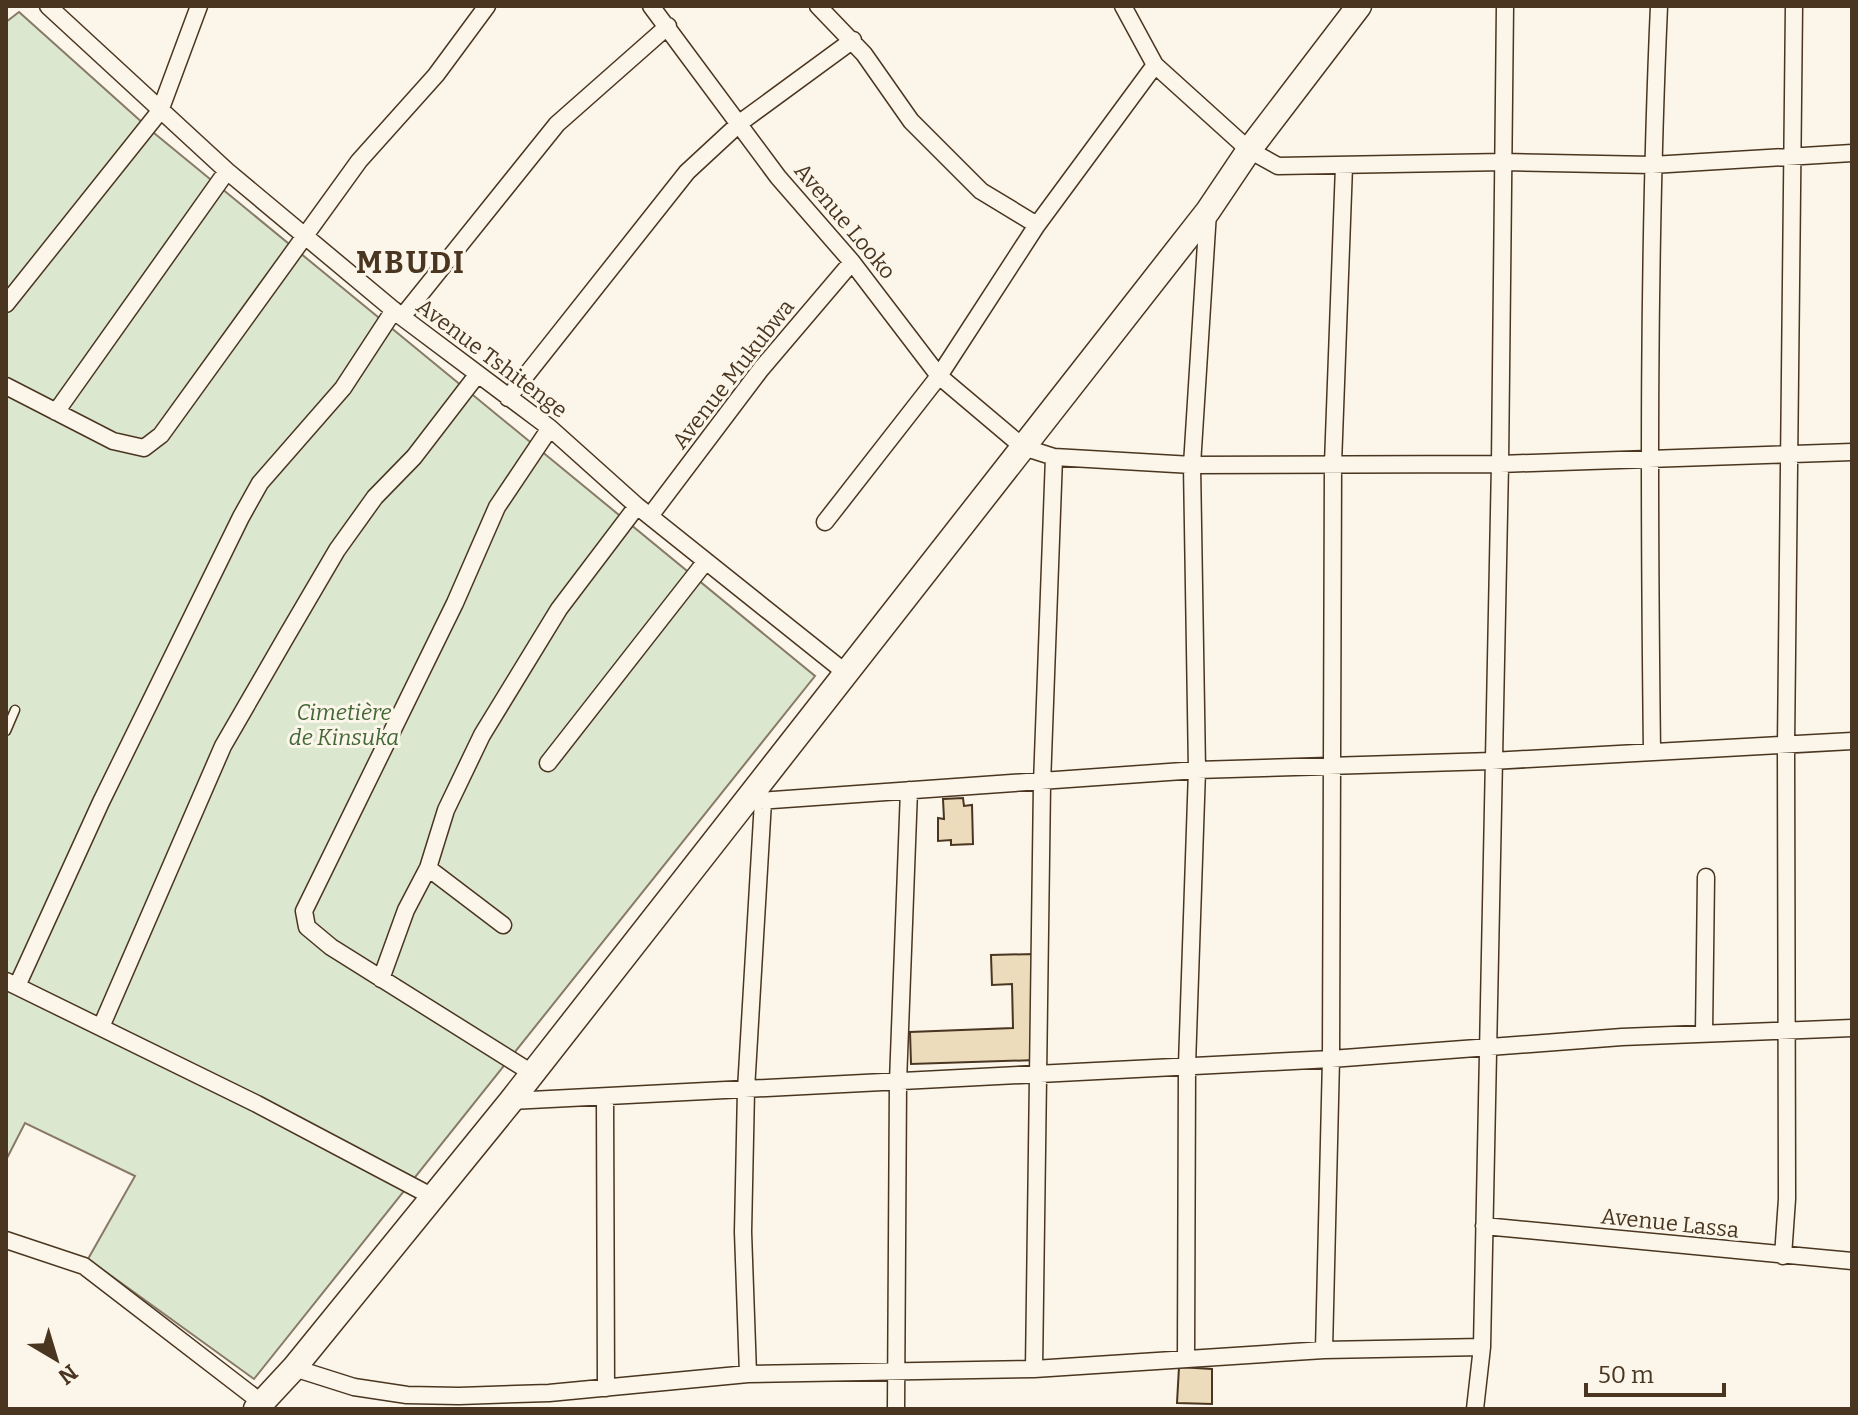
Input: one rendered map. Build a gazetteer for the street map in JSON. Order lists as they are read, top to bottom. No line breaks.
{"streets":{"street":["Avenue Looko","Avenue Tshitenge","Avenue Mukubwa","Avenue Lassa"]},"crossings":[["Avenue Looko","Avenue Mukubwa"],["Avenue Tshitenge","Avenue Mukubwa"]],"districts":["MBUDI"],"parks":["Cimetière de Kinsuka"],"scale_bar":"50 m","north":"bottom right"}
